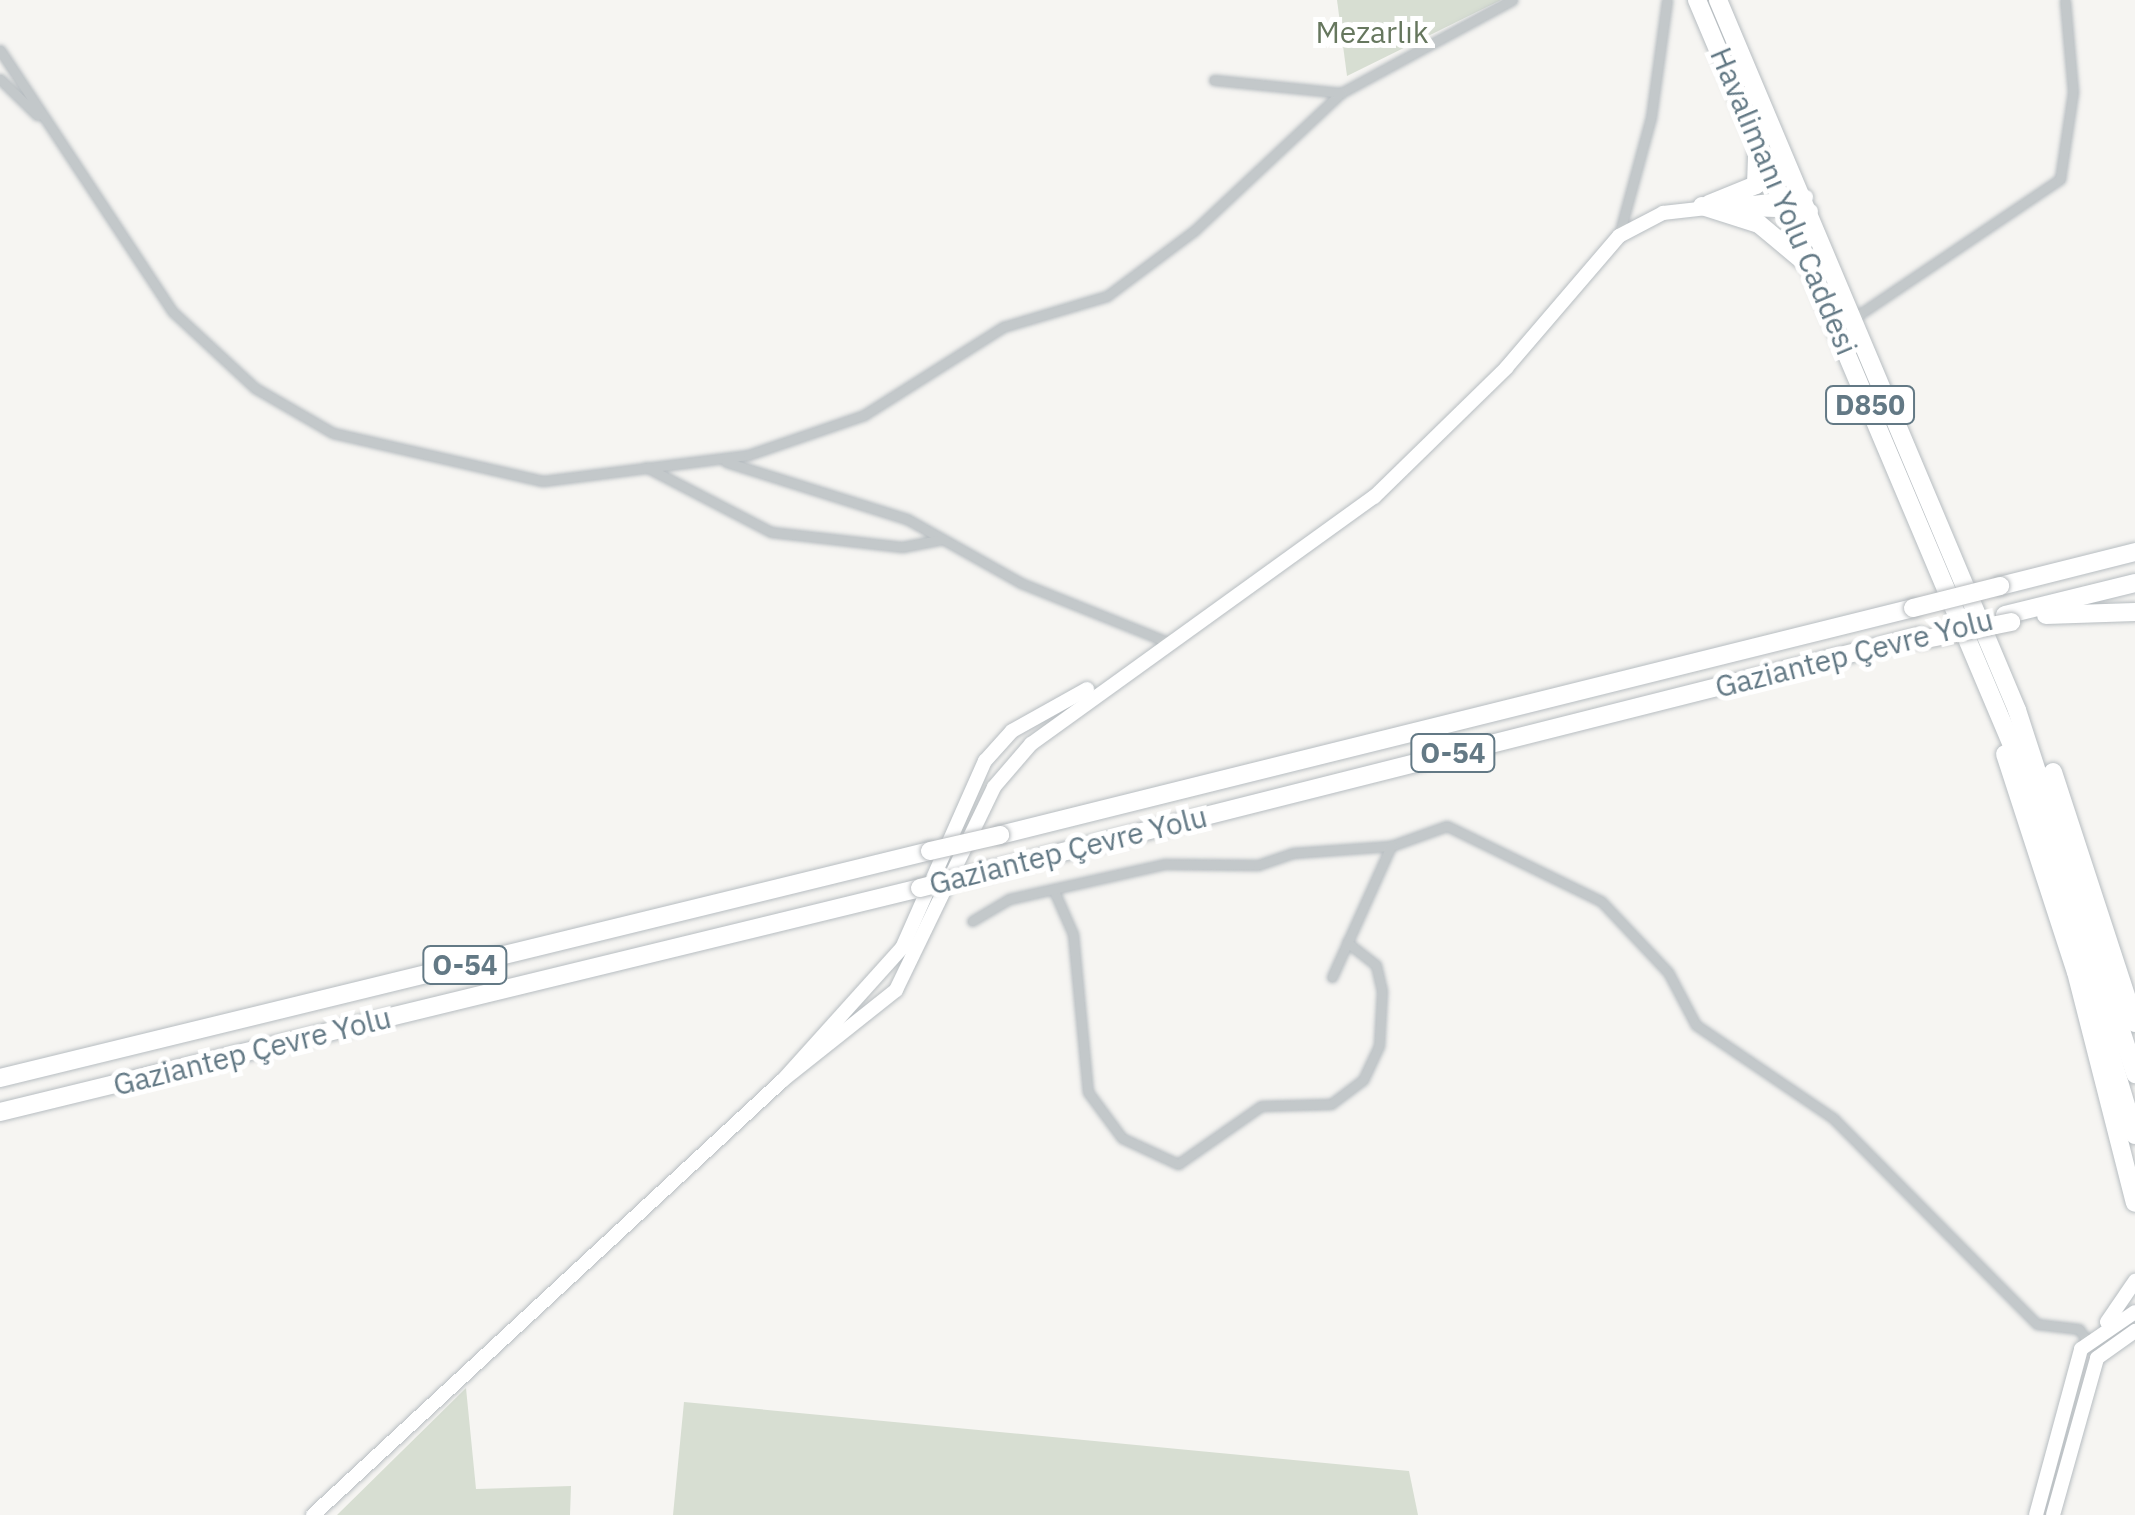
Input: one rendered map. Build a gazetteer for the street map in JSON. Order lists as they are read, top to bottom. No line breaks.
{"streets":{"highway":["Havalimanı Yolu Caddesi","D850","Gaziantep Çevre Yolu","O-54"]},"parks":["Mezarlık"]}
